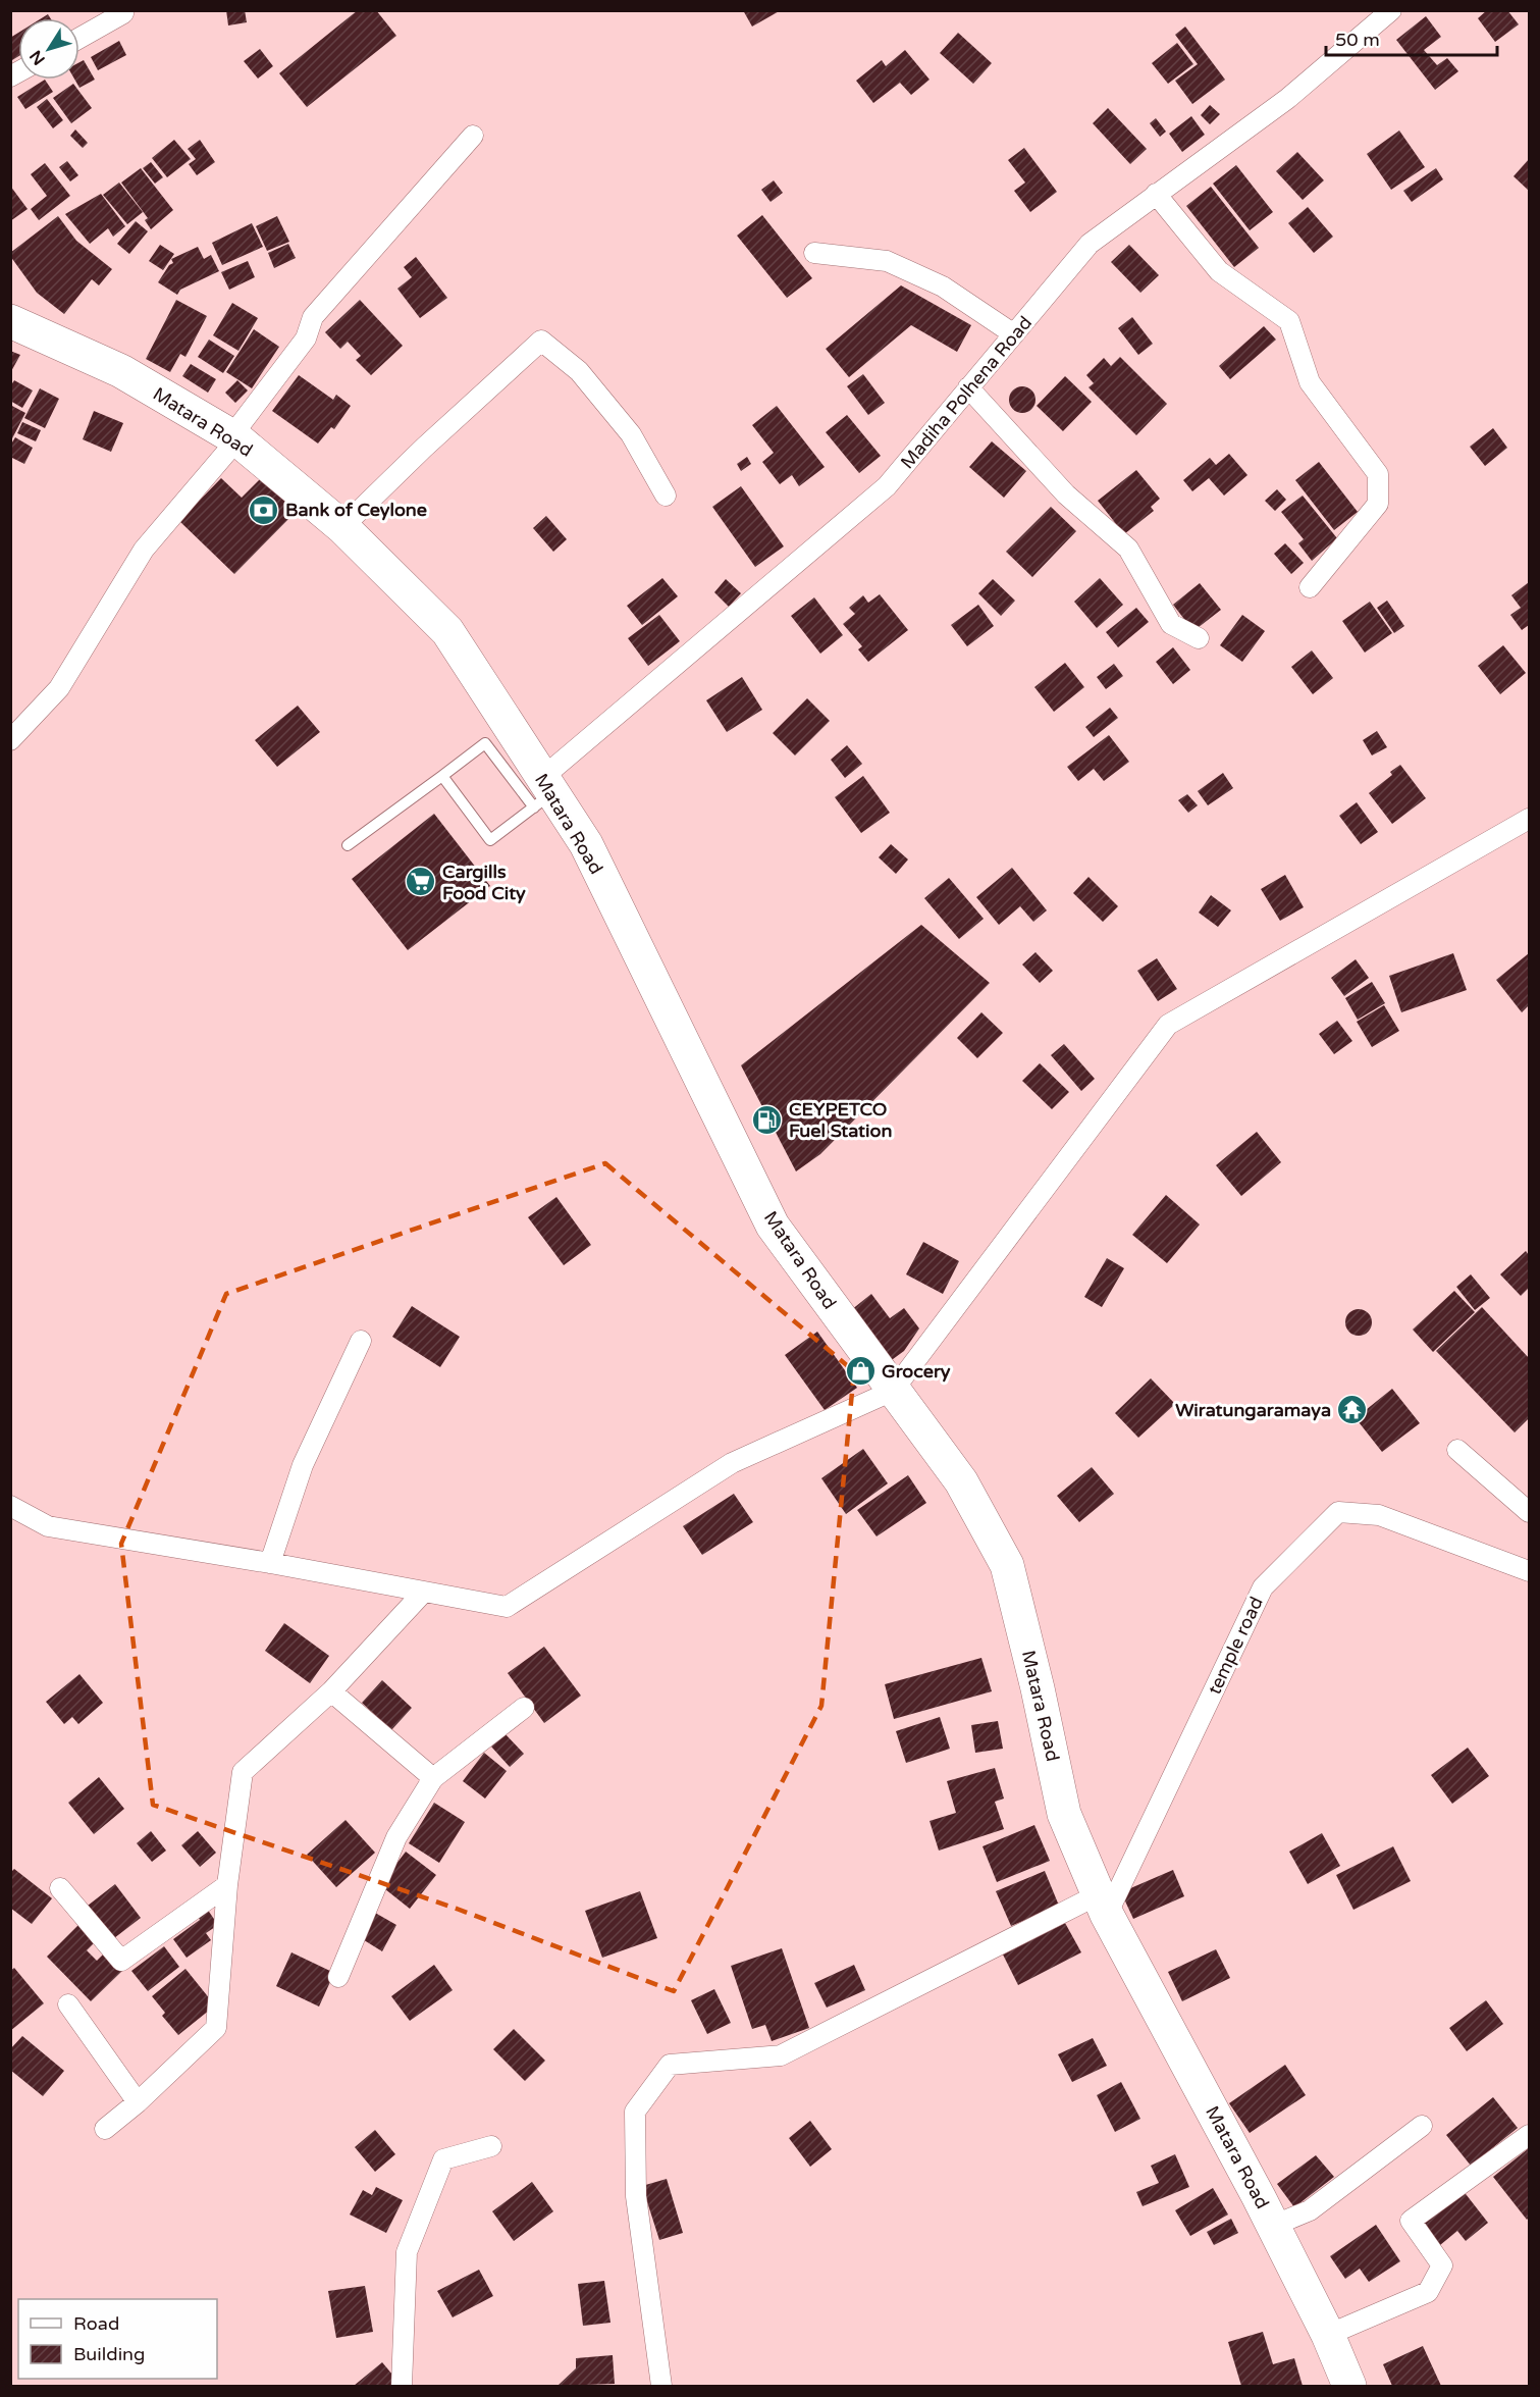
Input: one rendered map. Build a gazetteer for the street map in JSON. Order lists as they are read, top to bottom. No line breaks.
{"streets":{"highway":["Matara Road"],"street":["Madiha Polhena Road","temple road"]},"crossings":[["Madiha Polhena Road","Matara Road"],["Matara Road","temple road"]],"places":{"bank":["Bank of Ceylone"],"supermarket":["Cargills Food City"],"fuel station":["CEYPETCO Fuel Station"],"shop":["Grocery"],"temple":["Wiratungaramaya"]},"legend":["Road","Building"],"scale_bar":"50 m","north":"bottom left"}
